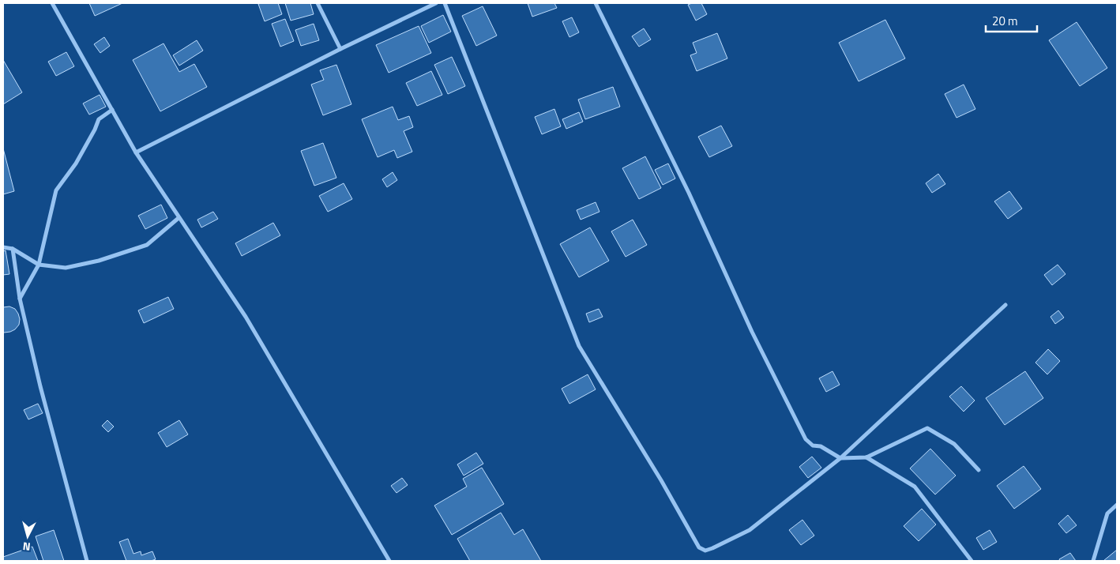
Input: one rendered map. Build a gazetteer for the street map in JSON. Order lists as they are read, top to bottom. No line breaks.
{"scale_bar":"20 m","north":"bottom"}
